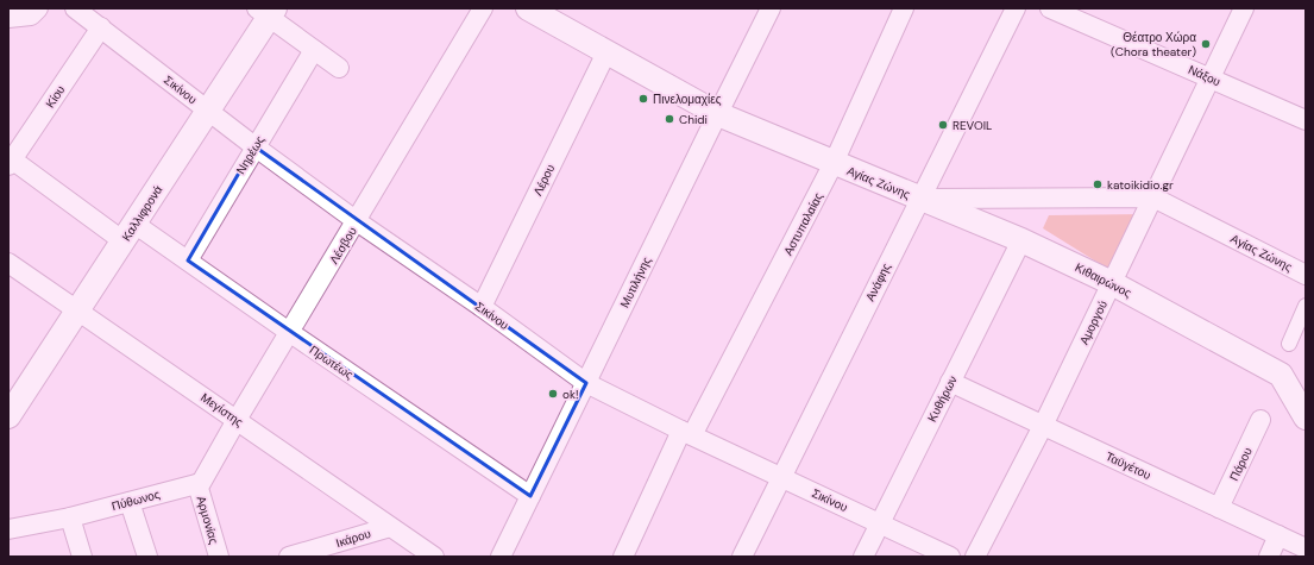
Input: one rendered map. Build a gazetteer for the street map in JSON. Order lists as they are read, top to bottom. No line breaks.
{"streets":{"street":["Νάξου","Σικίνου","Κίου","Νηρέως","Λέρου","Αγίας Ζώνης","Καλλιφρονά","Αστυπαλαίας","Λέσβου","Κιθαιρώνος","Μυτιλήνης","Ανάφης","Αμοργού","Πρωτέως","Κυθήρων","Μεγίστης","Πάρου","Ταϋγέτου","Πύθωνος","Αρμονίας","Ικάρου"]},"crossings":[["Νάξου","Αμοργού"],["Σικίνου","Κίου"],["Σικίνου","Νηρέως"],["Σικίνου","Λέρου"],["Σικίνου","Καλλιφρονά"],["Σικίνου","Αστυπαλαίας"],["Σικίνου","Λέσβου"],["Σικίνου","Μυτιλήνης"],["Σικίνου","Ανάφης"],["Σικίνου","Κυθήρων"],["Κίου","Πρωτέως"],["Νηρέως","Πρωτέως"],["Λέρου","Αγίας Ζώνης"],["Αγίας Ζώνης","Αστυπαλαίας"],["Αγίας Ζώνης","Κιθαιρώνος"],["Αγίας Ζώνης","Μυτιλήνης"],["Αγίας Ζώνης","Ανάφης"],["Αγίας Ζώνης","Αμοργού"],["Καλλιφρονά","Πρωτέως"],["Καλλιφρονά","Μεγίστης"],["Λέσβου","Πρωτέως"],["Λέσβου","Μεγίστης"],["Λέσβου","Πύθωνος"],["Λέσβου","Αρμονίας"],["Κιθαιρώνος","Ανάφης"],["Κιθαιρώνος","Αμοργού"],["Κιθαιρώνος","Κυθήρων"],["Μυτιλήνης","Πρωτέως"],["Αμοργού","Ταϋγέτου"],["Κυθήρων","Ταϋγέτου"],["Μεγίστης","Ικάρου"],["Πάρου","Ταϋγέτου"],["Πύθωνος","Αρμονίας"]],"places":["Θέατρο Χώρα (Chora theater)","Πινελομαχίες","Chidi","REVOIL","katoikidio.gr","ok!"]}
